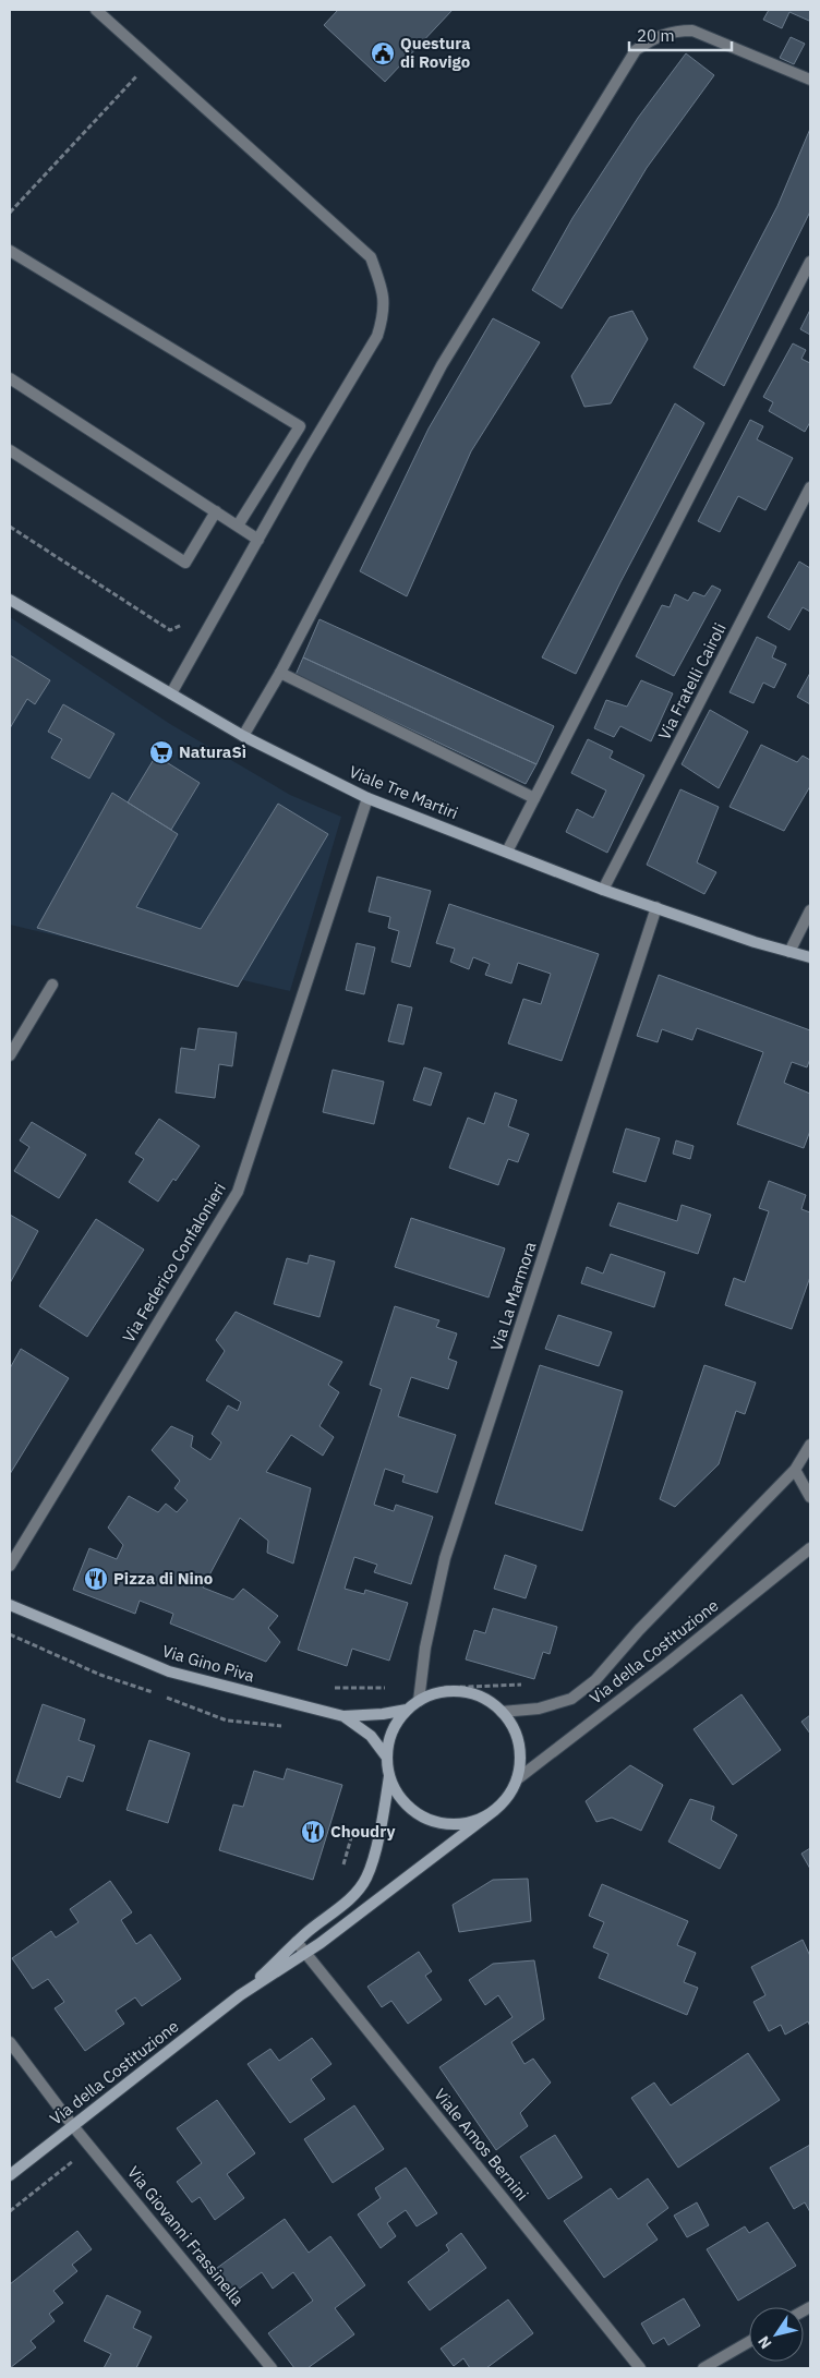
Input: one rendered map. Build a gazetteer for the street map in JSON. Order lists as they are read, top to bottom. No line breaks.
{"streets":{"street":["Via Fratelli Cairoli","Viale Tre Martiri","Via Federico Confalonieri","Via La Marmora","Via della Costituzione","Via Gino Piva","Viale Amos Bernini","Via Giovanni Frassinella"]},"crossings":[["Via Fratelli Cairoli","Viale Tre Martiri"],["Viale Tre Martiri","Via Federico Confalonieri"],["Viale Tre Martiri","Via La Marmora"],["Via La Marmora","Via della Costituzione"],["Via della Costituzione","Via Giovanni Frassinella"]],"places":{"public building":["Questura di Rovigo"],"supermarket":["NaturaSì"],"restaurant":["Pizza di Nino","Choudry"]},"scale_bar":"20 m","north":"bottom left"}
